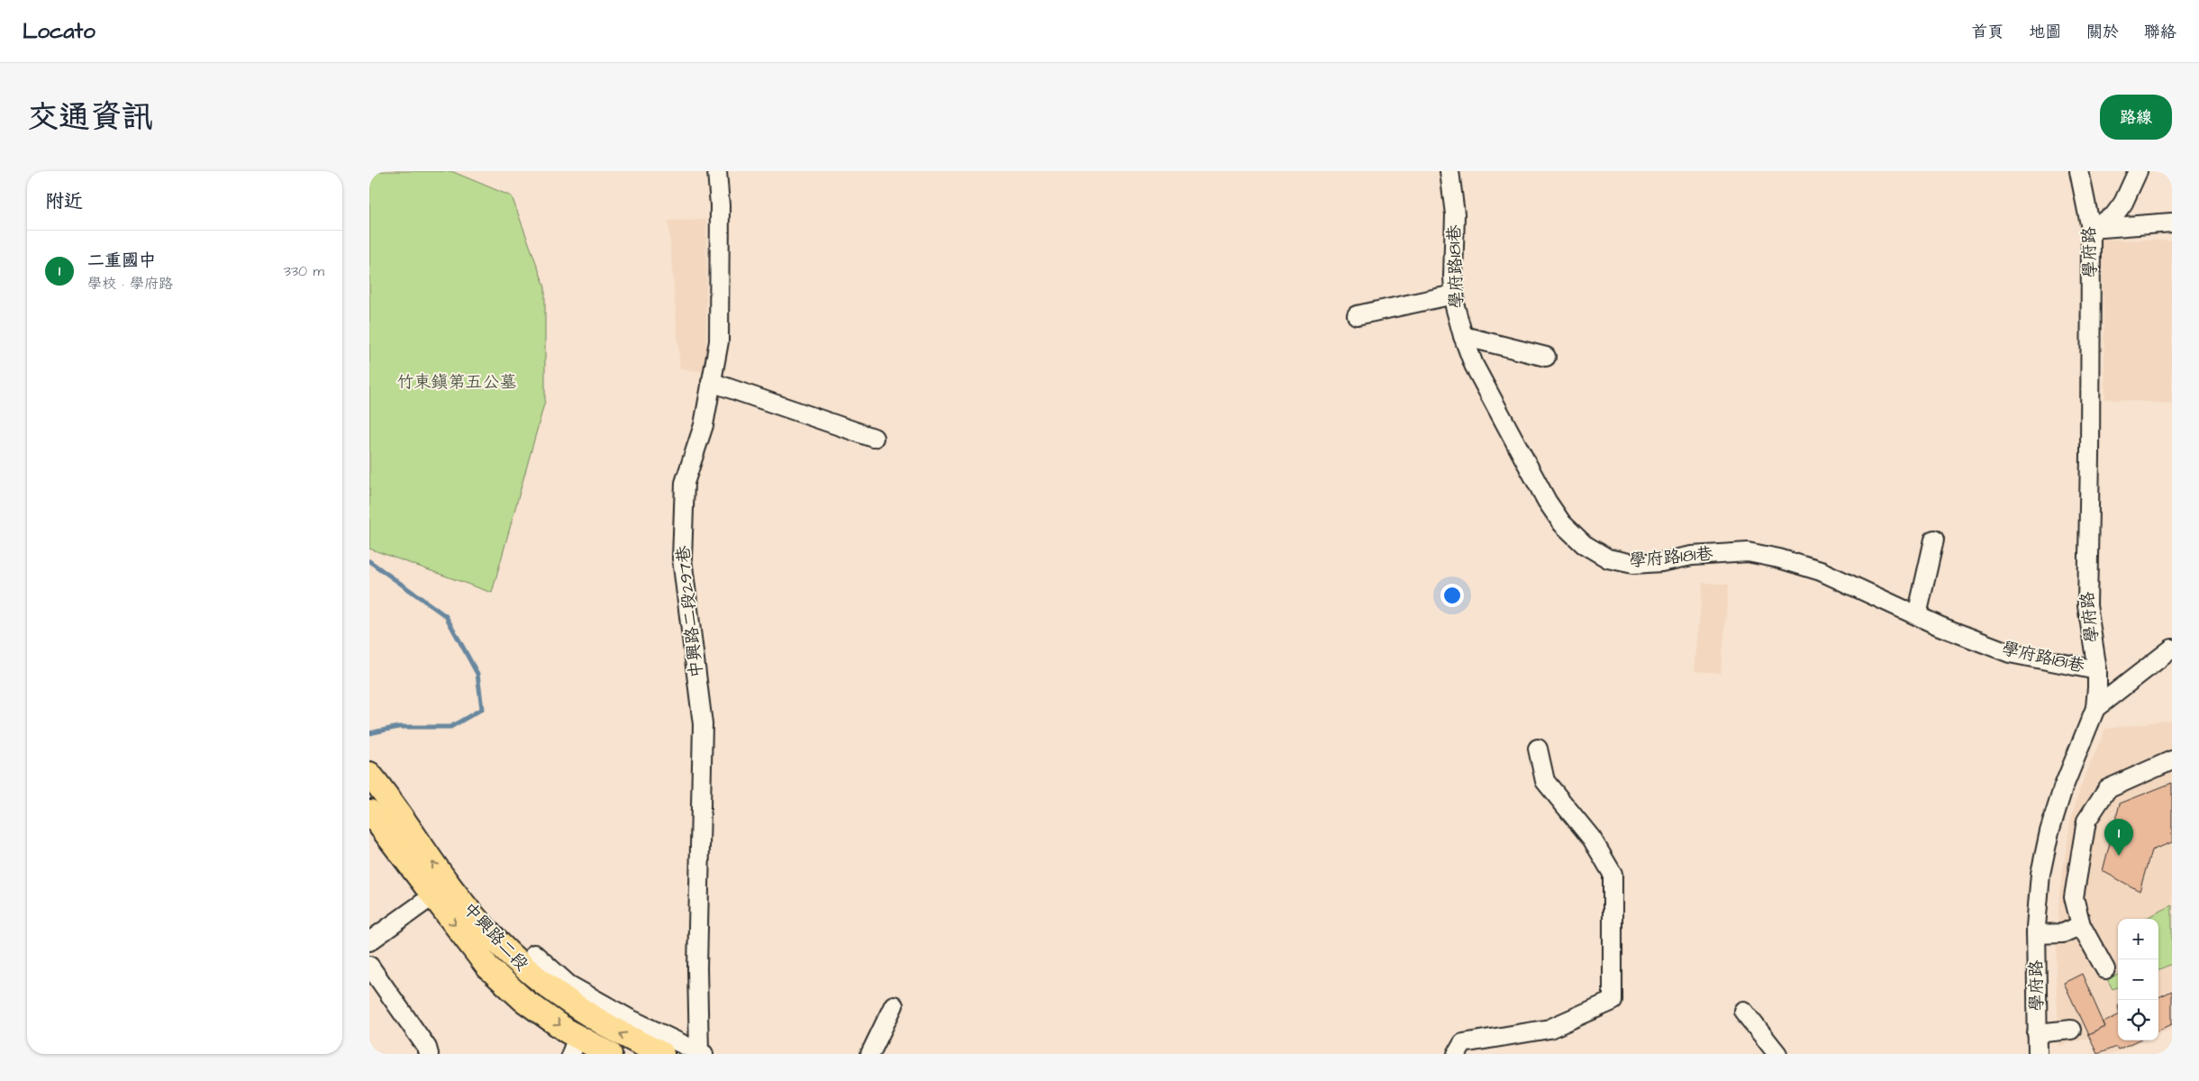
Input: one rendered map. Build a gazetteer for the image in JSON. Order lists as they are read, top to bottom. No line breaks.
{"streets":{"main road":["中興路二段"],"street":["學府路","學府路181巷","中興路二段297巷"]},"crossings":[["學府路","學府路181巷"]],"parks":["竹東鎮第五公墓"],"page":{"header":"Locato","nav":["首頁","地圖","關於","聯絡"],"title":"交通資訊","buttons":"路線","heading":"附近","list":[{"mark":"1","name":"二重國中","note":"學校 · 學府路","value":"330 m"}],"pins":"1","map_buttons":["+","−"]}}
